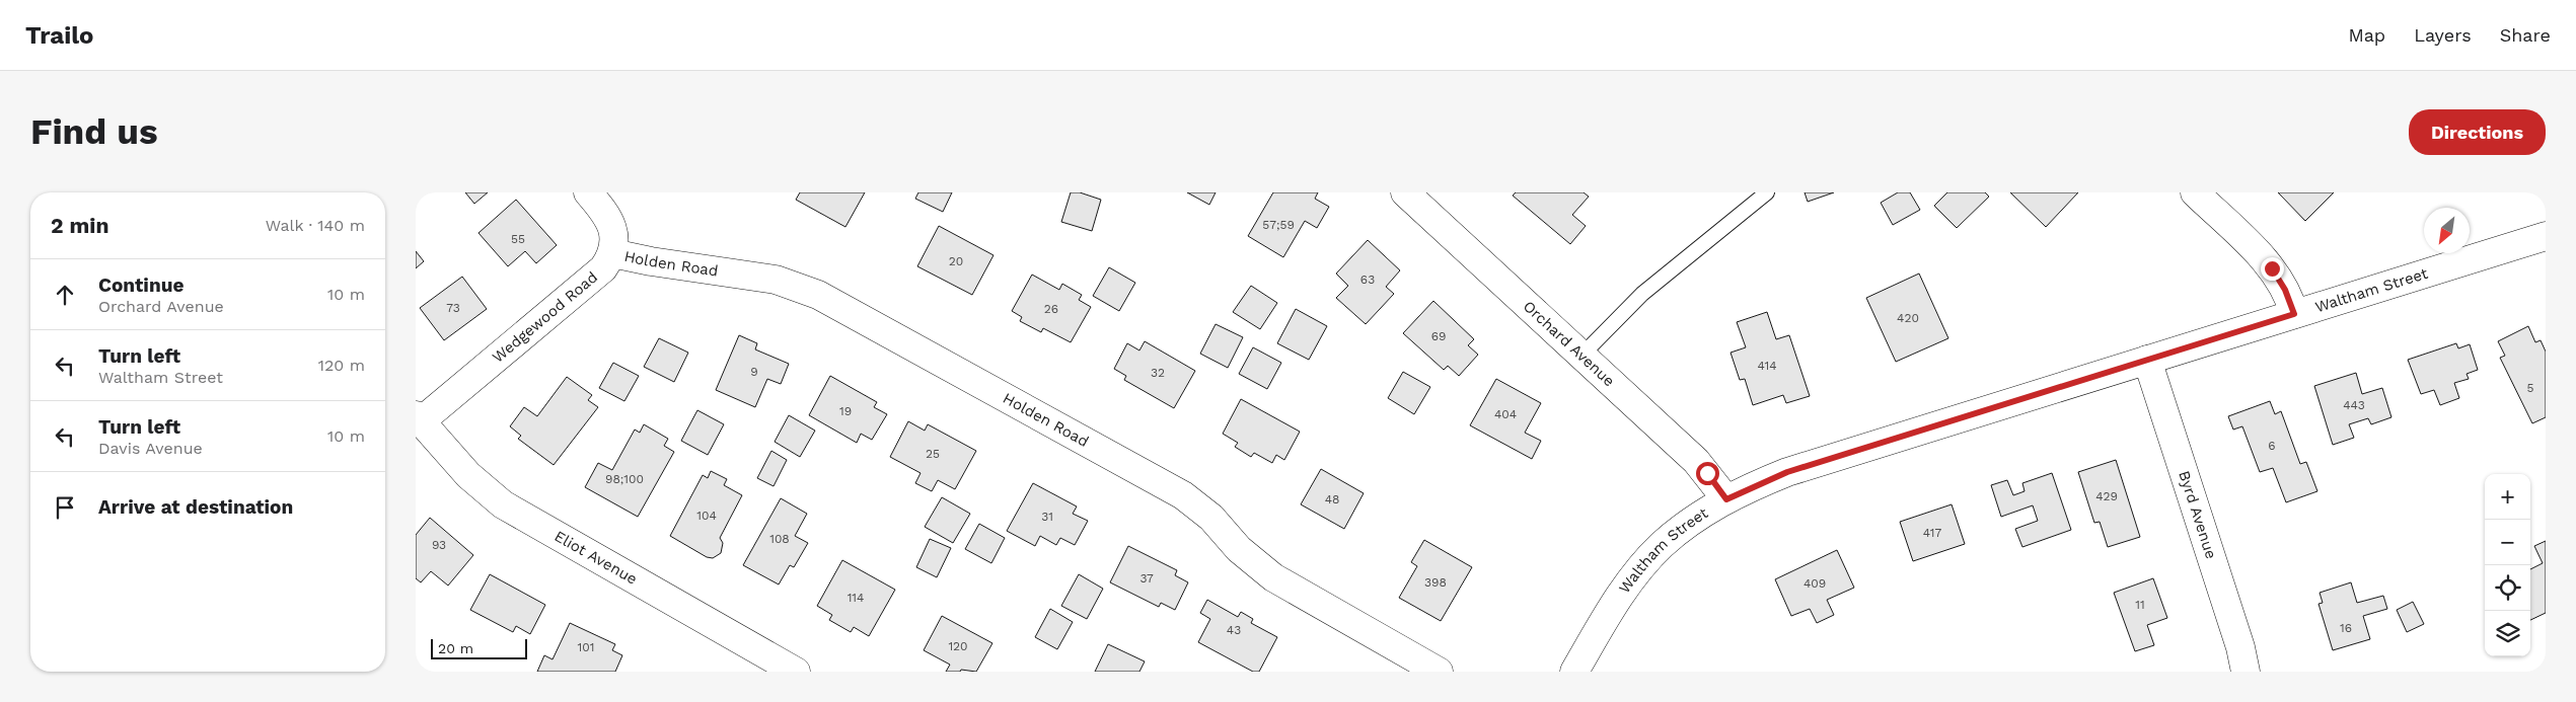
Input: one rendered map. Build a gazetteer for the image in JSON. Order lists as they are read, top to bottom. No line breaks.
{"streets":{"street":["Holden Road","Waltham Street","Wedgewood Road","Orchard Avenue","Byrd Avenue","Eliot Avenue"]},"crossings":[["Holden Road","Wedgewood Road"],["Waltham Street","Orchard Avenue"],["Waltham Street","Byrd Avenue"],["Wedgewood Road","Eliot Avenue"]],"house_numbers":["57;59","55","20","63","73","26","420","69","414","9","32","5","443","19","404","6","25","98;100","429","48","104","31","417","108","93","37","398","409","114","11","16","43","120","101"],"scale_bar":"20 m","north":"bottom left","page":{"header":"Trailo","nav":["Map","Layers","Share"],"buttons":"Directions","title":"Find us","heading":["2 min","Walk · 140 m"],"list":[["Continue","Orchard Avenue","10 m"],["Turn left","Waltham Street","120 m"],["Turn left","Davis Avenue","10 m"],"Arrive at destination"],"map_buttons":["+","−"],"scale":"20 m"}}
